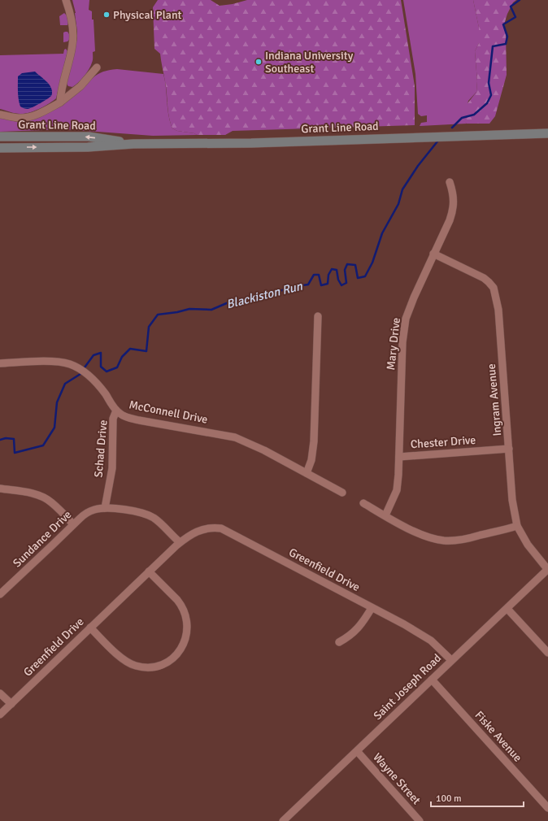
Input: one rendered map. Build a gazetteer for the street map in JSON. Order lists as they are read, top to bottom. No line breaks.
{"streets":{"main road":["Grant Line Road"],"street":["Mary Drive","Ingram Avenue","McConnell Drive","Chester Drive","Schad Drive","Sundance Drive","Greenfield Drive","Saint Joseph Road","Fiske Avenue","Wayne Street"]},"crossings":[["Mary Drive","Ingram Avenue"],["Mary Drive","Chester Drive"],["Ingram Avenue","Chester Drive"],["Ingram Avenue","Saint Joseph Road"],["McConnell Drive","Schad Drive"],["Schad Drive","Sundance Drive"],["Greenfield Drive","Saint Joseph Road"],["Saint Joseph Road","Fiske Avenue"],["Saint Joseph Road","Wayne Street"]],"water":["Blackiston Run"],"places":["Physical Plant","Indiana University Southeast"],"scale_bar":"100 m"}
